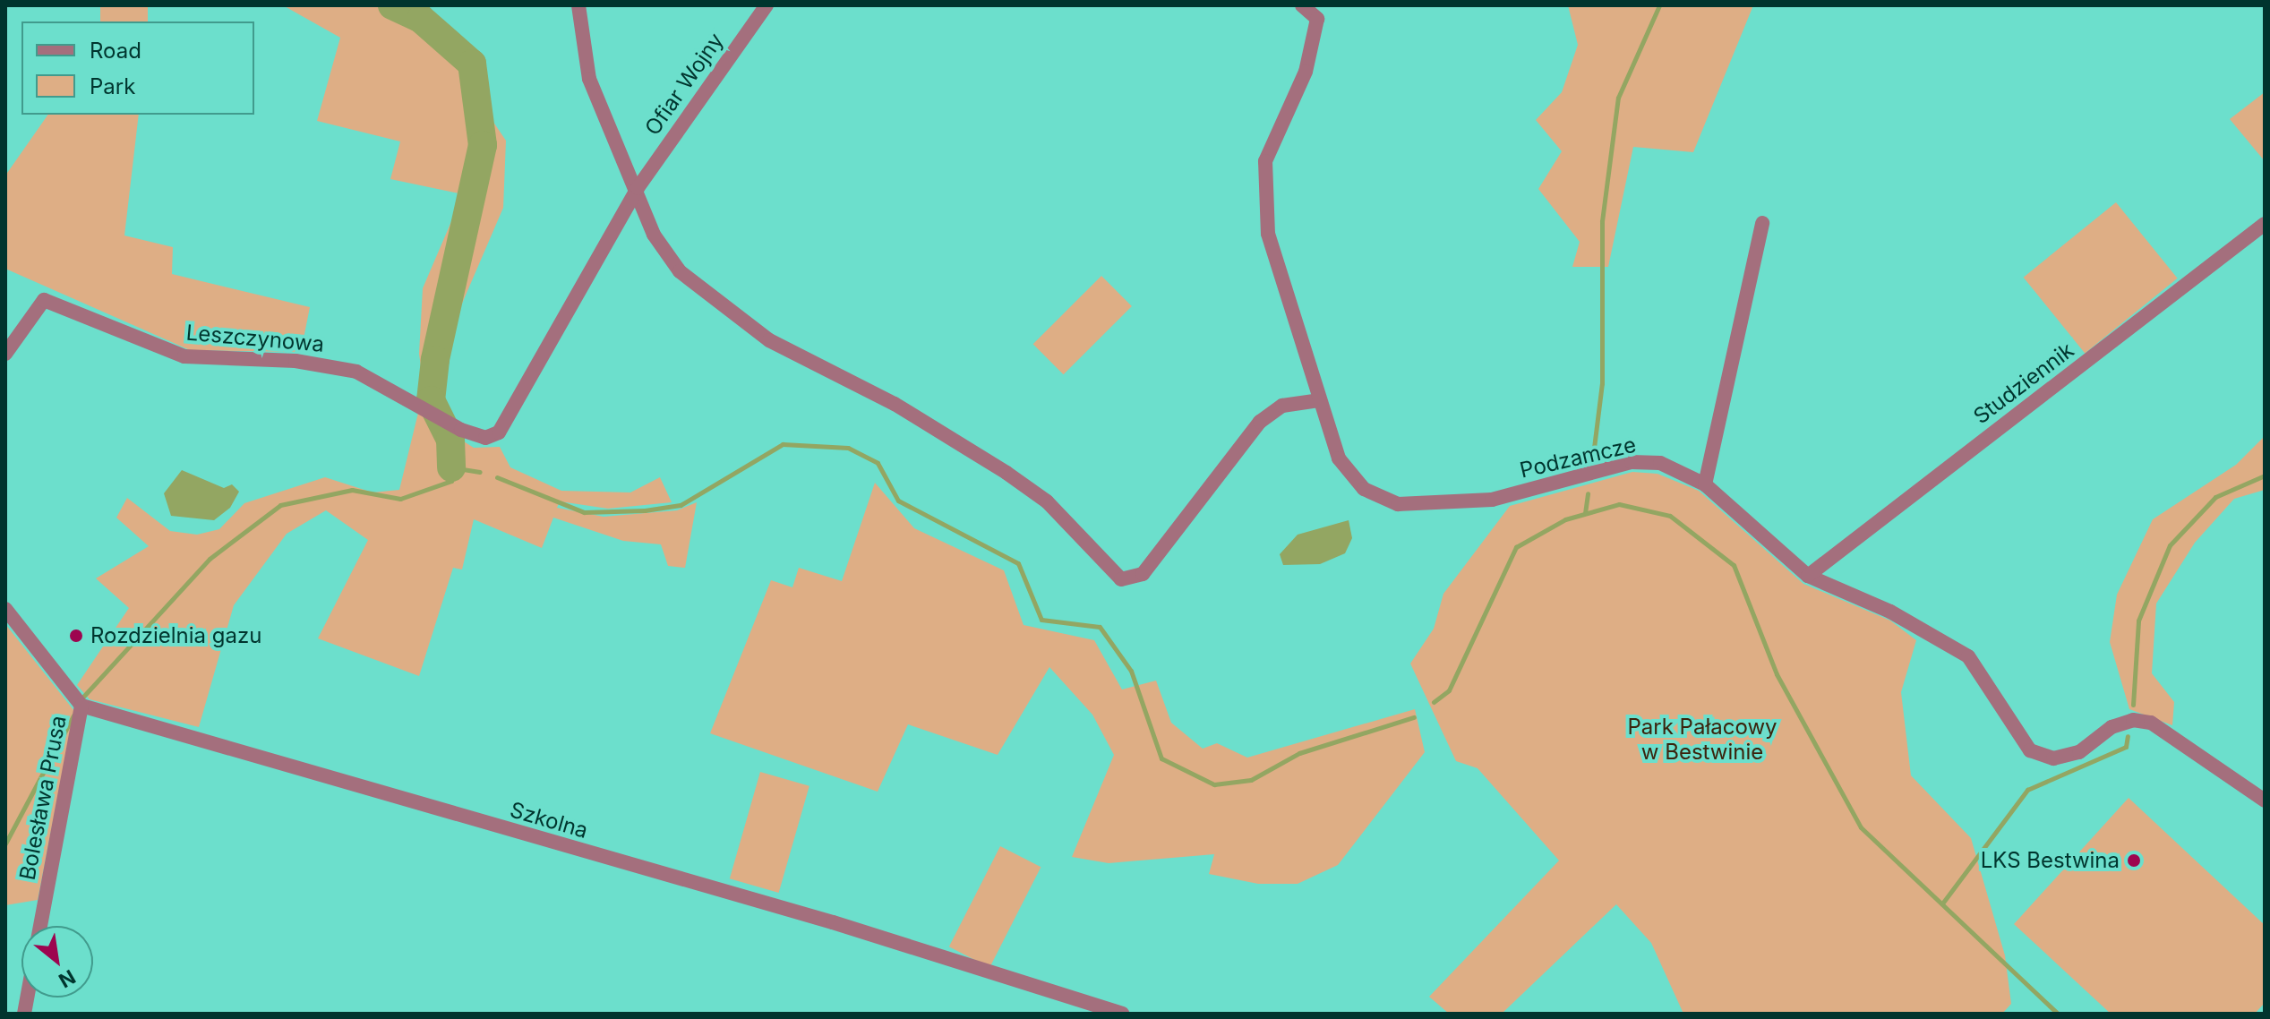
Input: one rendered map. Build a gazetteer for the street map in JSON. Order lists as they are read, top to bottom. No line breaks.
{"streets":{"street":["Ofiar Wojny","Leszczynowa","Studziennik","Podzamcze","Bolesława Prusa","Szkolna"]},"crossings":[["Ofiar Wojny","Leszczynowa"],["Studziennik","Podzamcze"],["Bolesława Prusa","Szkolna"]],"parks":["Park Pałacowy w Bestwinie"],"places":["Rozdzielnia gazu","LKS Bestwina"],"legend":["Road","Park"],"north":"bottom right"}
